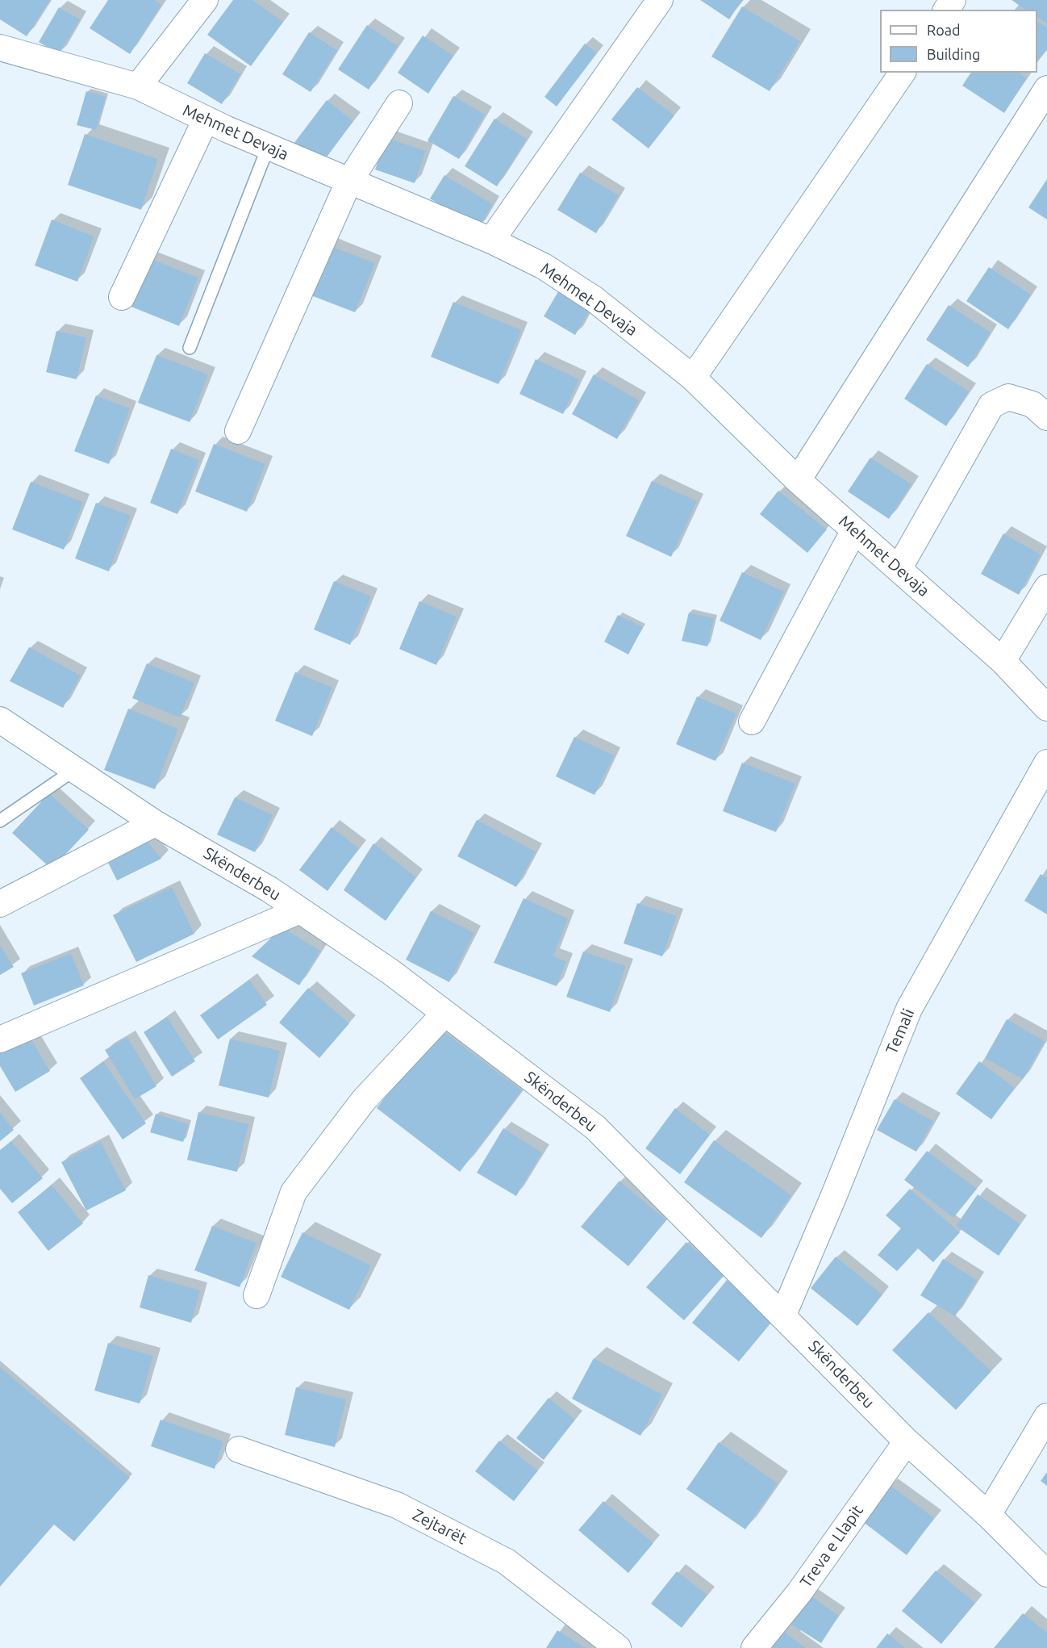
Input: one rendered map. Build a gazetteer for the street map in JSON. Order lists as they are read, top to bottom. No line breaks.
{"streets":{"street":["Mehmet Devaja","Skënderbeu","Temali","Zejtarët","Treva e Llapit"]},"crossings":[["Skënderbeu","Temali"],["Skënderbeu","Treva e Llapit"]],"legend":["Road","Building"]}
